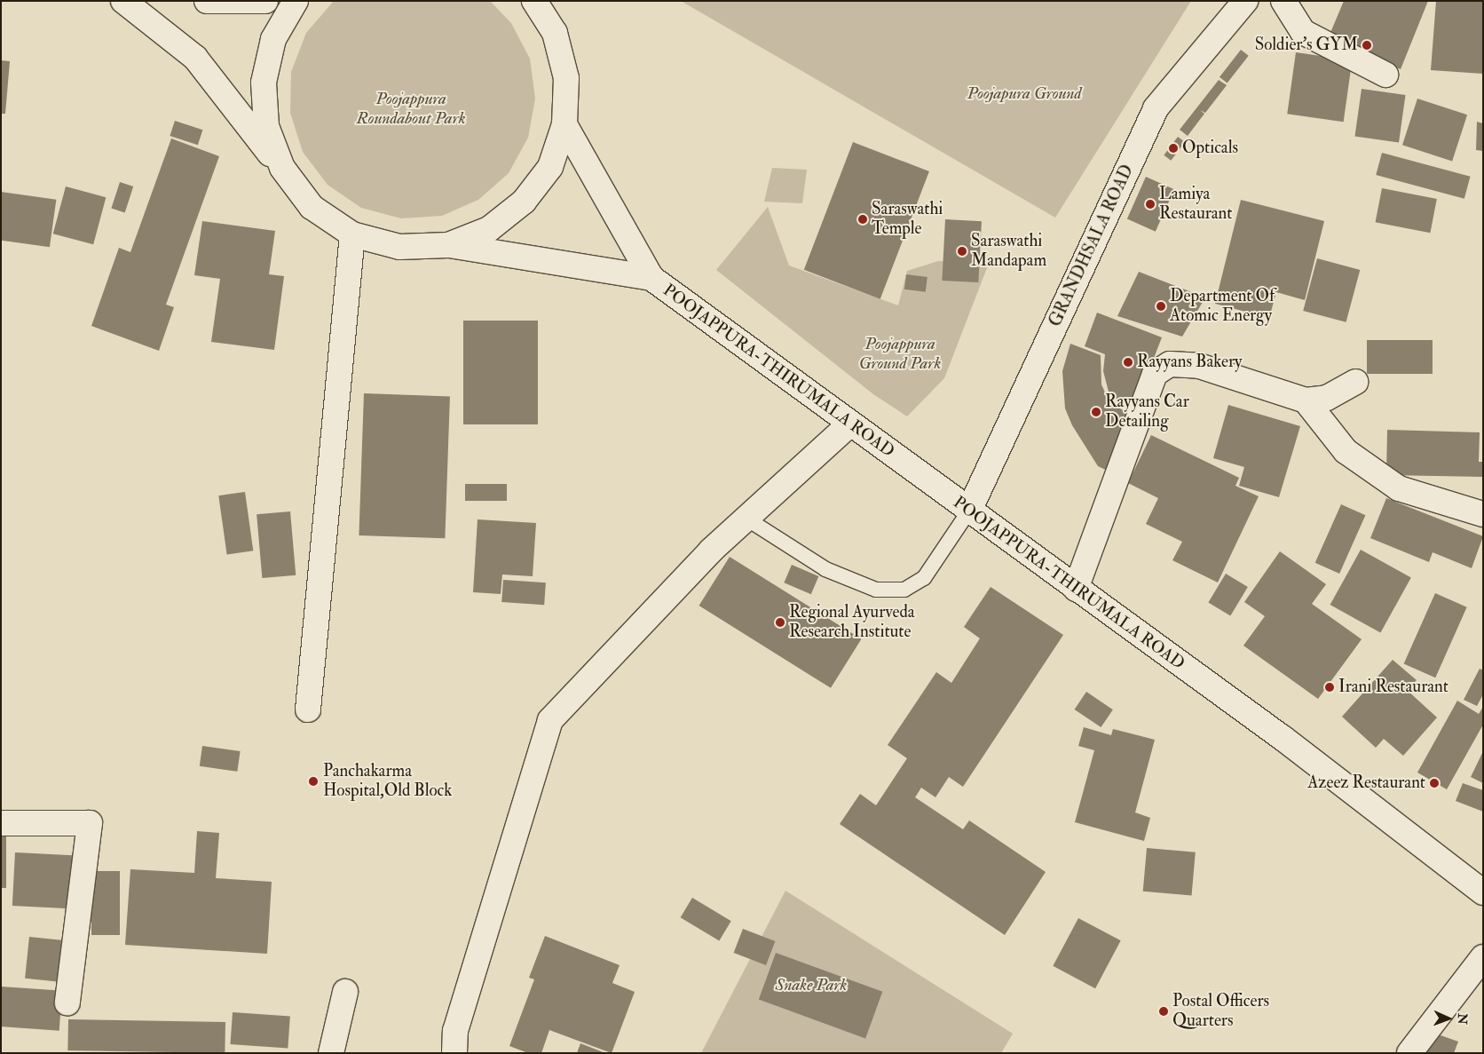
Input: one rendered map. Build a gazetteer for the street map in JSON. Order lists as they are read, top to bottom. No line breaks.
{"streets":{"main road":["GRANDHSALA ROAD","POOJAPPURA-THIRUMALA ROAD"]},"crossings":[["GRANDHSALA ROAD","POOJAPPURA-THIRUMALA ROAD"]],"parks":["Poojapura Ground","Poojappura Roundabout Park","Poojappura Ground Park","Snake Park"],"places":["Soldier's GYM","Opticals","Lamiya Restaurant","Saraswathi Temple","Saraswathi Mandapam","Department Of Atomic Energy","Rayyans Bakery","Rayyans Car Detailing","Regional Ayurveda Research Institute","Irani Restaurant","Panchakarma Hospital,Old Block","Azeez Restaurant","Postal Officers Quarters"],"north":"right"}
